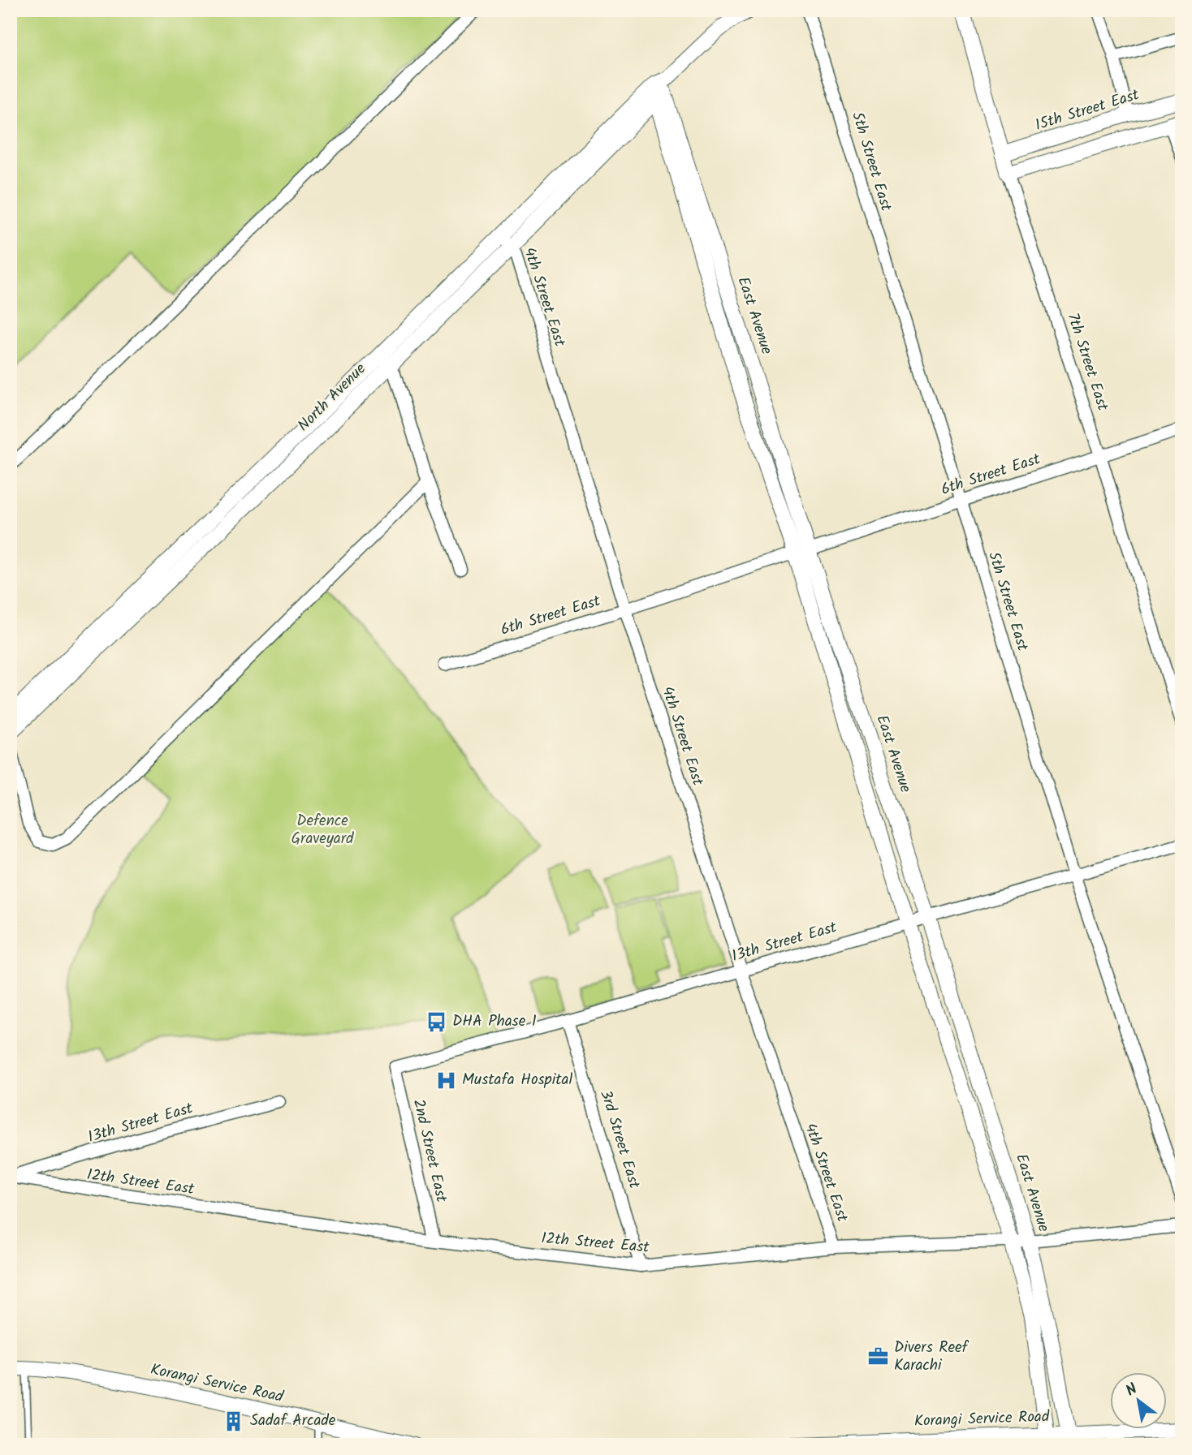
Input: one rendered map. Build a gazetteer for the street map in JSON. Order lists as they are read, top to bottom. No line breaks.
{"streets":{"street":["15th Street East","5th Street East","4th Street East","East Avenue","7th Street East","North Avenue","6th Street East","13th Street East","3rd Street East","2nd Street East","12th Street East","Korangi Service Road"]},"crossings":[["15th Street East","7th Street East"],["5th Street East","6th Street East"],["5th Street East","13th Street East"],["4th Street East","North Avenue"],["4th Street East","6th Street East"],["4th Street East","13th Street East"],["4th Street East","12th Street East"],["East Avenue","North Avenue"],["East Avenue","6th Street East"],["East Avenue","13th Street East"],["East Avenue","12th Street East"],["East Avenue","Korangi Service Road"],["7th Street East","6th Street East"],["13th Street East","3rd Street East"],["13th Street East","2nd Street East"],["13th Street East","12th Street East"],["3rd Street East","12th Street East"],["2nd Street East","12th Street East"]],"parks":["Defence Graveyard"],"places":{"bus stop":["DHA Phase 1"],"hospital":["Mustafa Hospital"],"office":["Divers Reef Karachi"],"building":["Sadaf Arcade"]},"north":"top left"}
